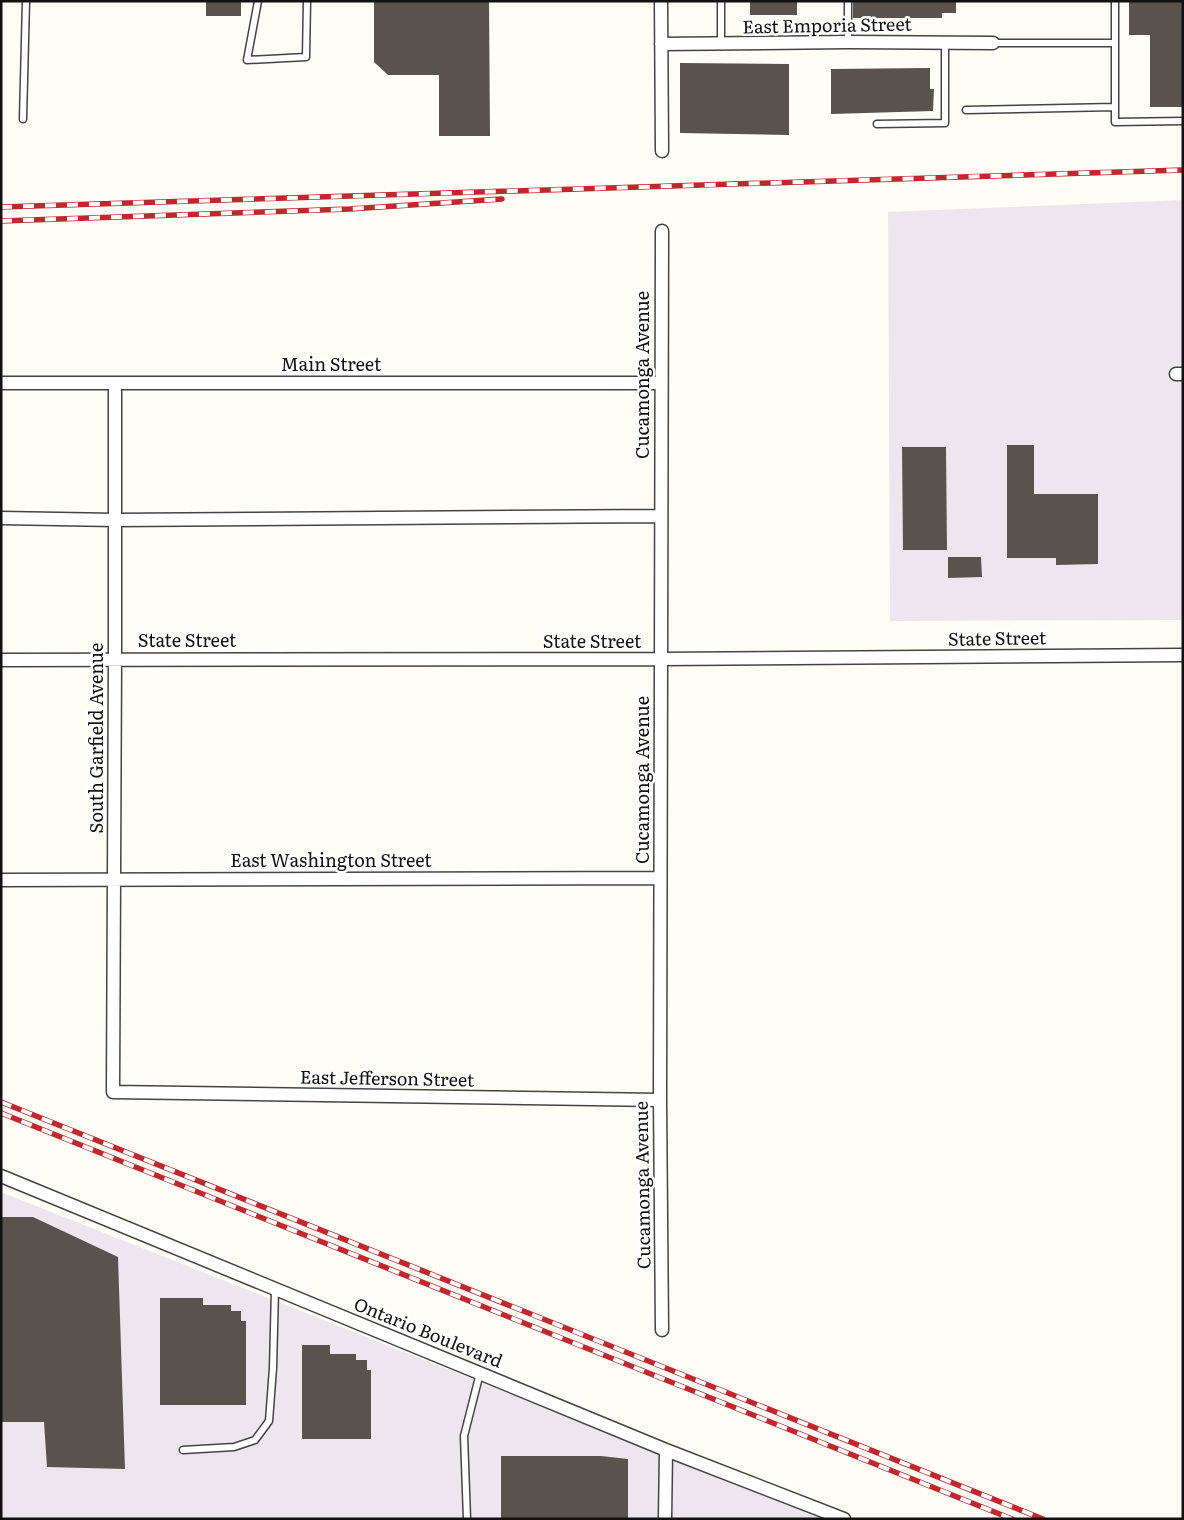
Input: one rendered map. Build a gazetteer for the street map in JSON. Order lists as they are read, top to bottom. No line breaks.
{"streets":{"street":["East Emporia Street","Main Street","Cucamonga Avenue","State Street","South Garfield Avenue","East Washington Street","East Jefferson Street","Ontario Boulevard"]},"crossings":[["Main Street","Cucamonga Avenue"],["Main Street","South Garfield Avenue"],["Cucamonga Avenue","State Street"],["Cucamonga Avenue","East Washington Street"],["Cucamonga Avenue","East Jefferson Street"],["State Street","South Garfield Avenue"],["South Garfield Avenue","East Washington Street"],["South Garfield Avenue","East Jefferson Street"]]}
